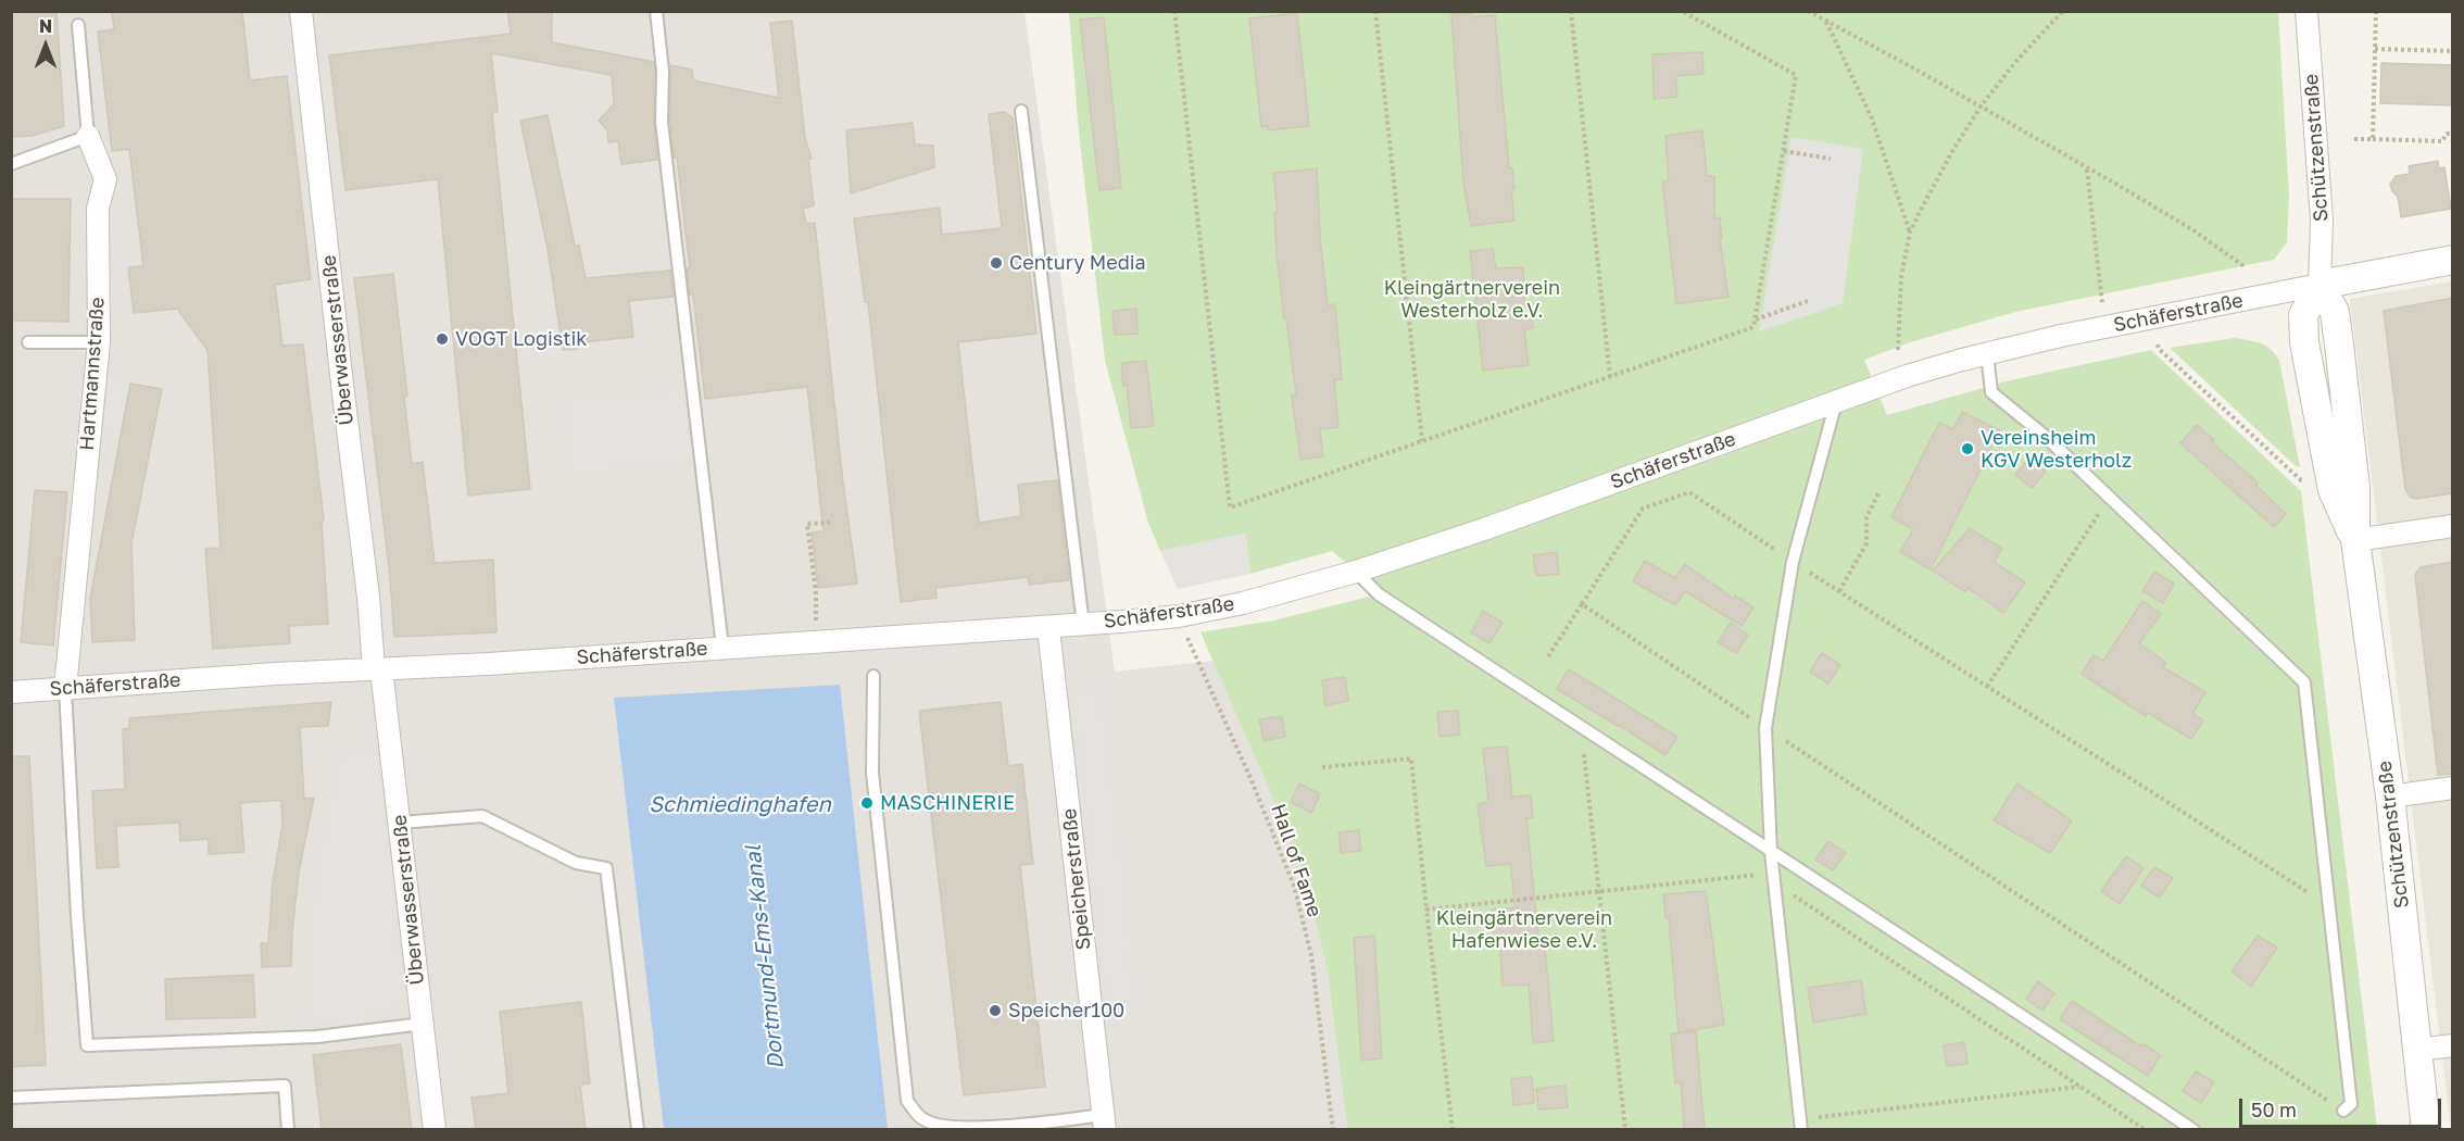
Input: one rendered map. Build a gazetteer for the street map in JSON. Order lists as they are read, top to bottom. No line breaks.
{"streets":{"street":["Schützenstraße","Schäferstraße","Überwasserstraße","Hartmannstraße","Speicherstraße"],"path":["Hall of Fame"]},"crossings":[["Schützenstraße","Schäferstraße"],["Schäferstraße","Überwasserstraße"],["Schäferstraße","Hartmannstraße"],["Schäferstraße","Hall of Fame"],["Schäferstraße","Speicherstraße"]],"water":["Schmiedinghafen","Dortmund-Ems-Kanal"],"parks":["Kleingärtnerverein Westerholz e.V.","Kleingärtnerverein Hafenwiese e.V."],"places":["Century Media","VOGT Logistik","Vereinsheim KGV Westerholz","MASCHINERIE","Speicher100"],"scale_bar":"50 m","north":"top"}
